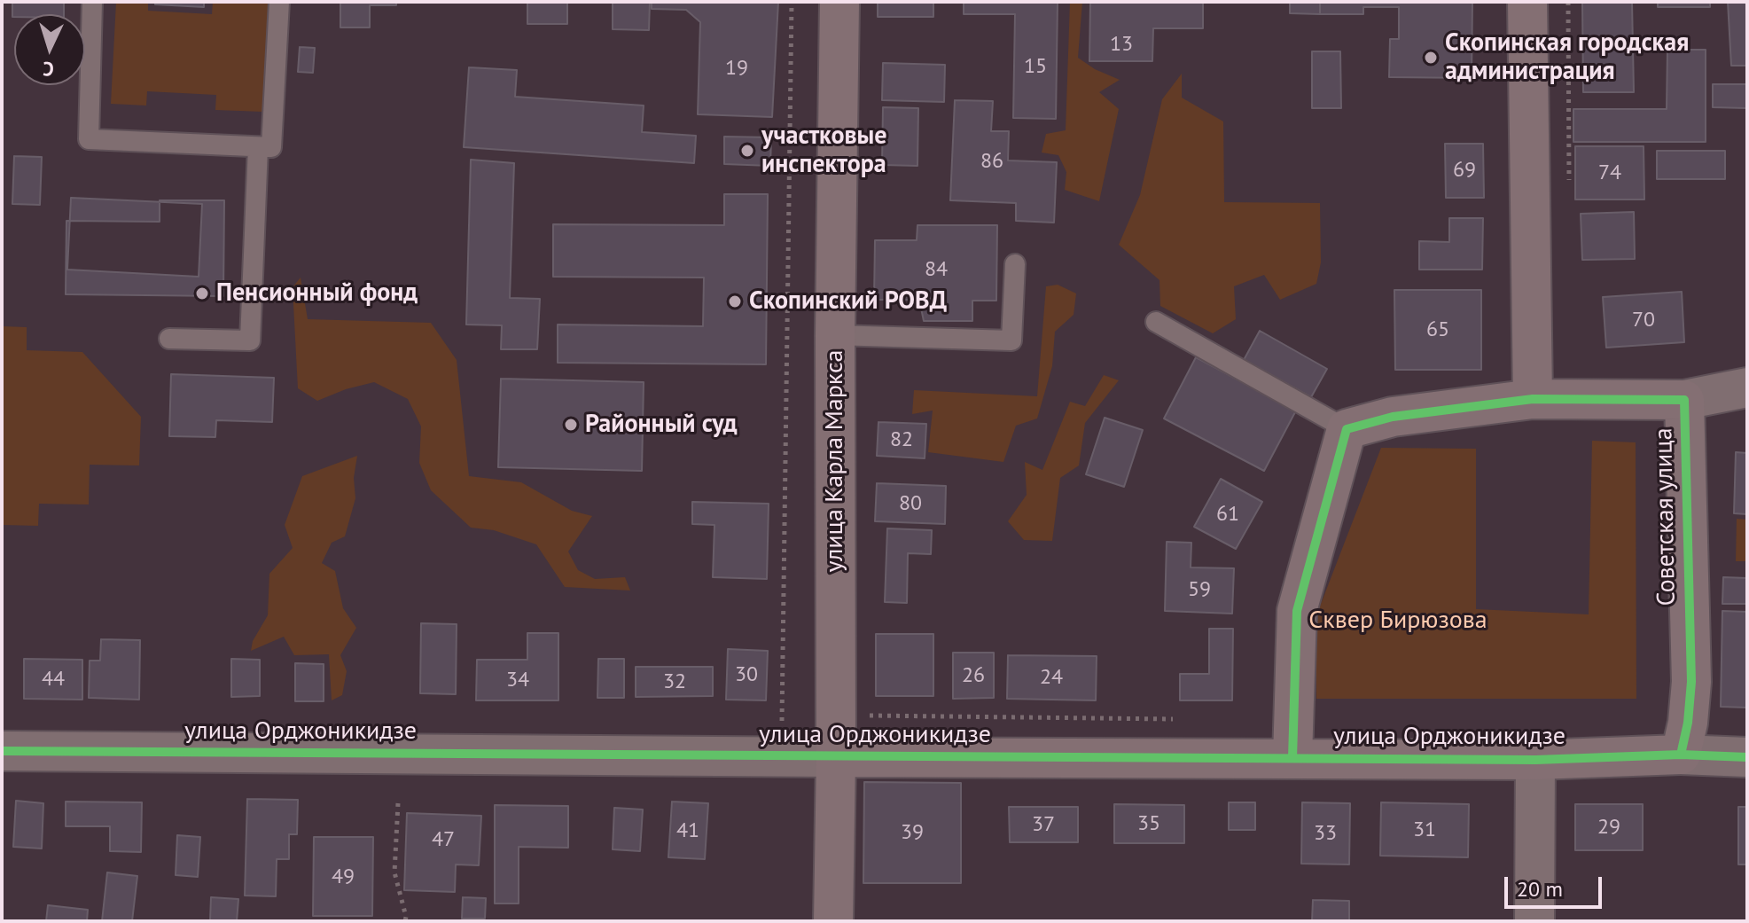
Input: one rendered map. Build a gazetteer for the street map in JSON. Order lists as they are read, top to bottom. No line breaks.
{"streets":{"street":["улица Карла Маркса","Советская улица","улица Орджоникидзе"]},"crossings":[["улица Карла Маркса","улица Орджоникидзе"],["Советская улица","улица Орджоникидзе"]],"parks":["Сквер Бирюзова"],"places":["Скопинская городская администрация","участковые инспектора","Пенсионный фонд","Скопинский РОВД","Районный суд"],"house_numbers":["13","15","19","86","69","74","84","70","65","82","80","61","59","30","26","24","44","34","32","35","37","29","31","41","39","33","47","49"],"scale_bar":"20 m","north":"bottom"}
